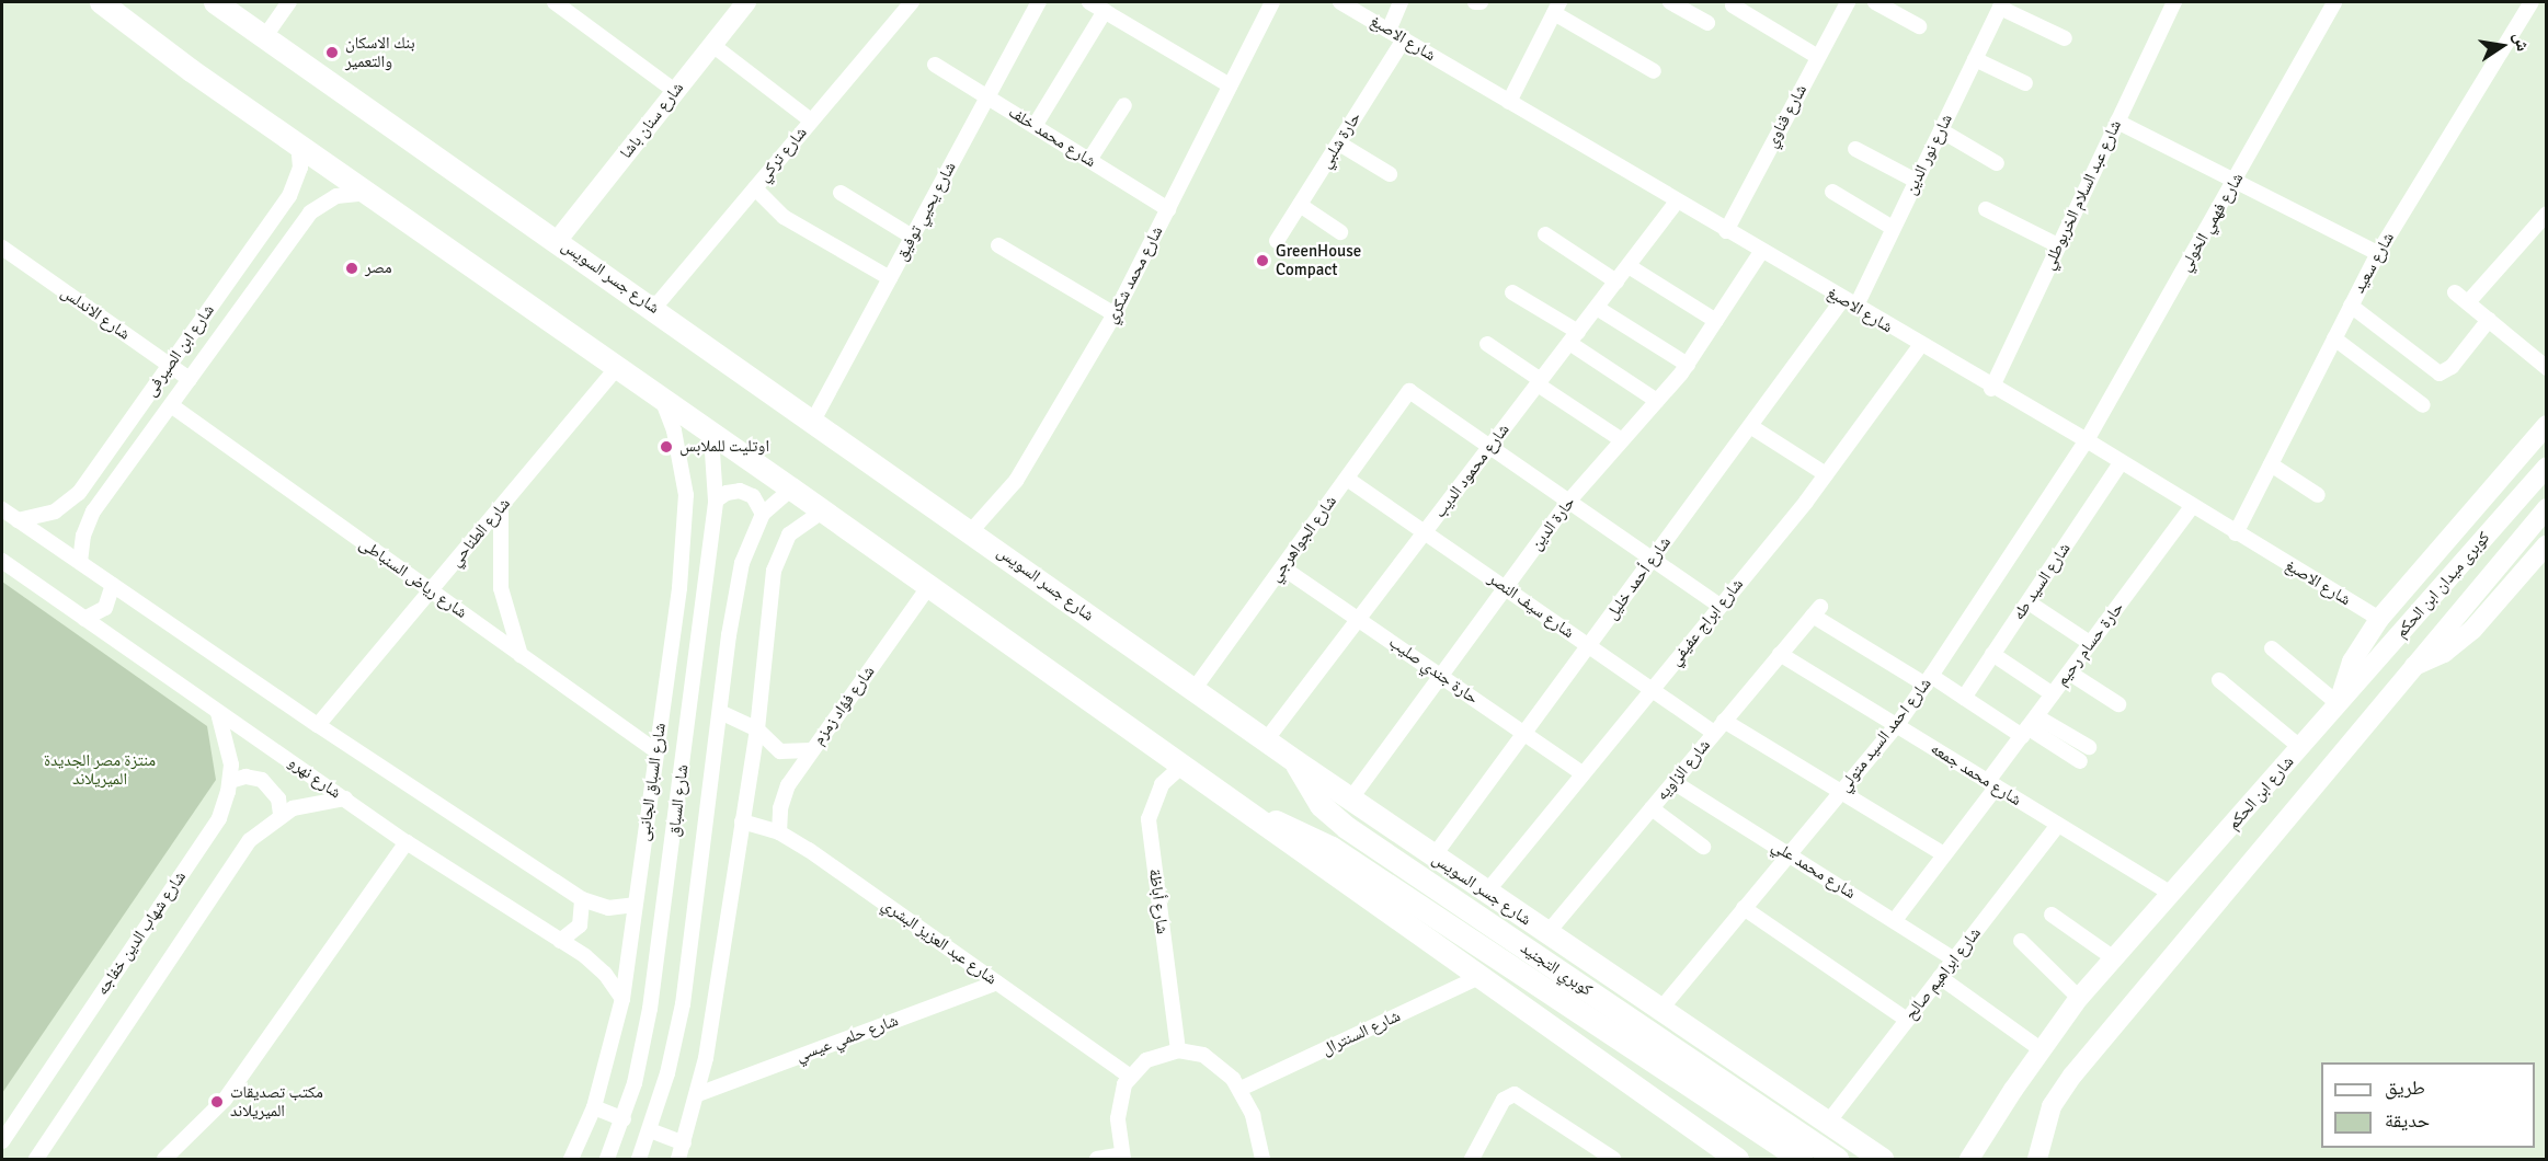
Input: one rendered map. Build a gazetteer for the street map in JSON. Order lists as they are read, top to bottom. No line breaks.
{"streets":{"main road":["شارع سنان باشا","شارع جسر السويس","كوبرى ميدان ابن الحكم","شارع ابن الحكم","كوبري التجنيد"],"street":["شارع الاصبغ","شارع قناوي","شارع محمد خلف","حارة شلبي","شارع تركي","شارع نور الدين","شارع عبد السلام الخربوطلي","شارع يحيي توفيق","شارع فهمي الخولي","شارع سعيد","شارع محمد شكري","شارع الاندلس","شارع ابن الصيرفى","شارع محمود الديب","حارة الدين","شارع الطناحي","شارع الجواهرجي","شارع رياض السنباطى","شارع أحمد خليل","شارع السيد طه","شارع سيف النصر","شارع ابراج عفيفي","حارة حسام رحيم","حارة جندي صليب","شارع فؤاد زمزم","شارع احمد السيد متولي","شارع الزاويه","شارع محمد جمعه","شارع نهرو","شارع السباق الجانبى","شارع السباق","شارع محمد علي","شارع أباظة","شارع شهاب الدين خفاجه","شارع عبد العزيز البشري","شارع ابراهيم صالح","شارع السنترال","شارع حلمي عيسي"]},"crossings":[["شارع الاصبغ","شارع قناوي"],["شارع الاصبغ","حارة شلبي"],["شارع الاصبغ","شارع نور الدين"],["شارع الاصبغ","شارع عبد السلام الخربوطلي"],["شارع الاصبغ","شارع فهمي الخولي"],["شارع الاصبغ","شارع سعيد"],["شارع الاصبغ","شارع محمود الديب"],["شارع الاصبغ","حارة الدين"],["شارع الاصبغ","شارع أحمد خليل"],["شارع الاصبغ","شارع السيد طه"],["شارع الاصبغ","شارع ابراج عفيفي"],["شارع الاصبغ","حارة حسام رحيم"],["شارع الاصبغ","شارع احمد السيد متولي"],["شارع الاصبغ","شارع ابن الحكم"],["شارع سنان باشا","شارع جسر السويس"],["شارع محمد خلف","شارع يحيي توفيق"],["شارع محمد خلف","شارع محمد شكري"],["شارع تركي","شارع جسر السويس"],["شارع نور الدين","شارع أحمد خليل"],["شارع يحيي توفيق","شارع جسر السويس"],["شارع فهمي الخولي","شارع احمد السيد متولي"],["شارع محمد شكري","شارع جسر السويس"],["شارع جسر السويس","شارع محمود الديب"],["شارع جسر السويس","حارة الدين"],["شارع جسر السويس","شارع الجواهرجي"],["شارع جسر السويس","شارع أحمد خليل"],["شارع جسر السويس","شارع ابراج عفيفي"],["شارع جسر السويس","شارع احمد السيد متولي"],["شارع جسر السويس","شارع الزاويه"],["شارع جسر السويس","كوبري التجنيد"],["شارع جسر السويس","شارع ابراهيم صالح"],["شارع الاندلس","شارع ابن الصيرفى"],["شارع ابن الصيرفى","شارع رياض السنباطى"],["شارع محمود الديب","شارع الجواهرجي"],["شارع محمود الديب","شارع سيف النصر"],["شارع محمود الديب","حارة جندي صليب"],["حارة الدين","شارع سيف النصر"],["حارة الدين","حارة جندي صليب"],["شارع الطناحي","شارع رياض السنباطى"],["شارع الجواهرجي","شارع سيف النصر"],["شارع الجواهرجي","حارة جندي صليب"],["شارع رياض السنباطى","شارع السباق الجانبى"],["شارع أحمد خليل","شارع سيف النصر"],["شارع أحمد خليل","حارة جندي صليب"],["كوبرى ميدان ابن الحكم","شارع ابن الحكم"],["شارع سيف النصر","شارع ابراج عفيفي"],["شارع سيف النصر","حارة حسام رحيم"],["شارع سيف النصر","شارع احمد السيد متولي"],["شارع سيف النصر","شارع الزاويه"],["شارع ابراج عفيفي","حارة جندي صليب"],["حارة حسام رحيم","شارع محمد جمعه"],["حارة حسام رحيم","شارع محمد علي"],["شارع فؤاد زمزم","شارع عبد العزيز البشري"],["شارع احمد السيد متولي","شارع الزاويه"],["شارع احمد السيد متولي","شارع محمد جمعه"],["شارع احمد السيد متولي","شارع محمد علي"],["شارع الزاويه","شارع محمد جمعه"],["شارع الزاويه","شارع محمد علي"],["شارع محمد جمعه","شارع ابن الحكم"],["شارع محمد جمعه","شارع ابراهيم صالح"],["شارع نهرو","شارع السباق الجانبى"],["شارع نهرو","شارع شهاب الدين خفاجه"],["شارع محمد علي","شارع ابراهيم صالح"],["شارع عبد العزيز البشري","شارع حلمي عيسي"]],"parks":["منتزة مصر الجديدة الميريلاند"],"places":["بنك الاسكان والتعمير","GreenHouse Compact","مصر","اوتليت للملابس","مكتب تصديقات الميريلاند"],"legend":["طريق","حديقة"],"north":"right"}
